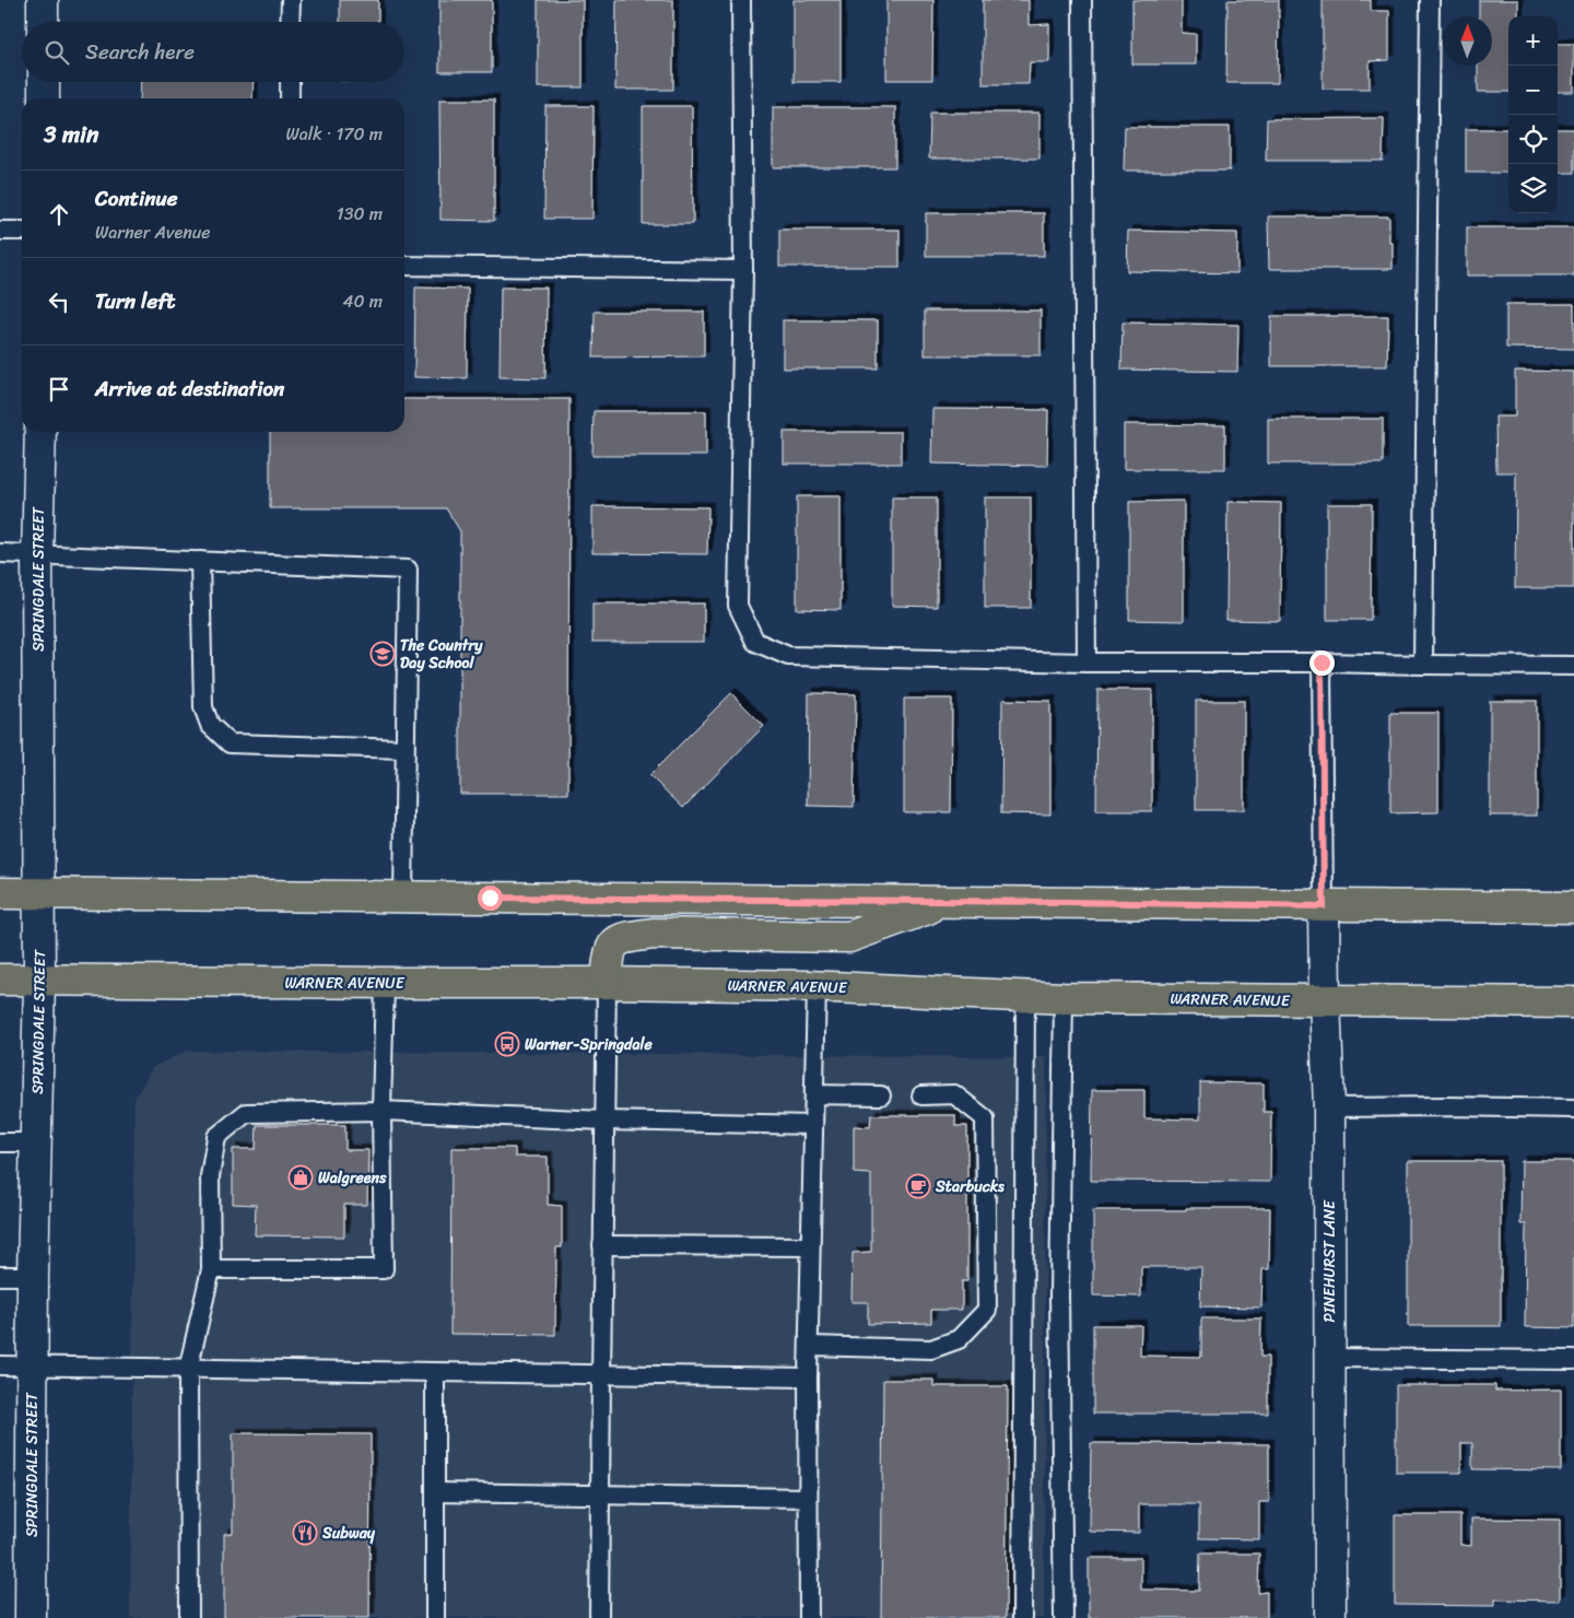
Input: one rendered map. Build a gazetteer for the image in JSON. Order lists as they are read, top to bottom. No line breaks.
{"streets":{"main road":["WARNER AVENUE"],"street":["SPRINGDALE STREET","PINEHURST LANE"]},"crossings":[["SPRINGDALE STREET","WARNER AVENUE"],["WARNER AVENUE","PINEHURST LANE"]],"places":{"school or university":["The Country Day School"],"bus stop":["Warner-Springdale"],"shop":["Walgreens"],"cafe":["Starbucks"],"restaurant":["Subway"]},"north":"top","page":{"map_buttons":["+","−"],"search":"Search here","heading":["3 min","Walk · 170 m"],"list":[["Continue","Warner Avenue","130 m"],["Turn left","40 m"],"Arrive at destination"]}}
